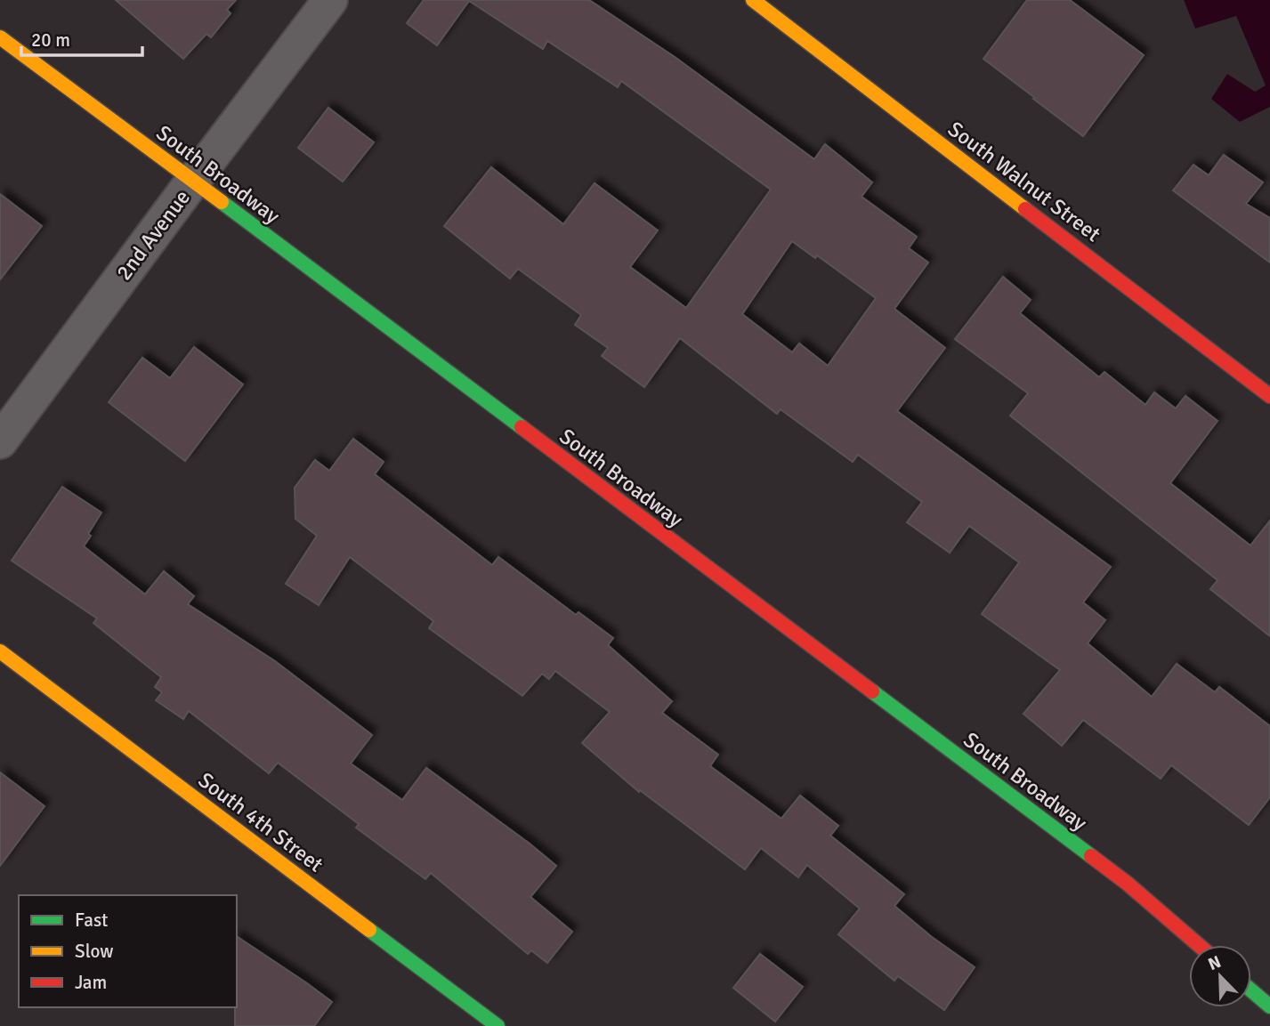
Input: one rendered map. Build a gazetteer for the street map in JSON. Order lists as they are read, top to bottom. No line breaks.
{"streets":{"street":["South Broadway","South Walnut Street","2nd Avenue","South 4th Street"]},"crossings":[["South Broadway","2nd Avenue"]],"legend":["Fast","Slow","Jam"],"scale_bar":"20 m","north":"top left"}
